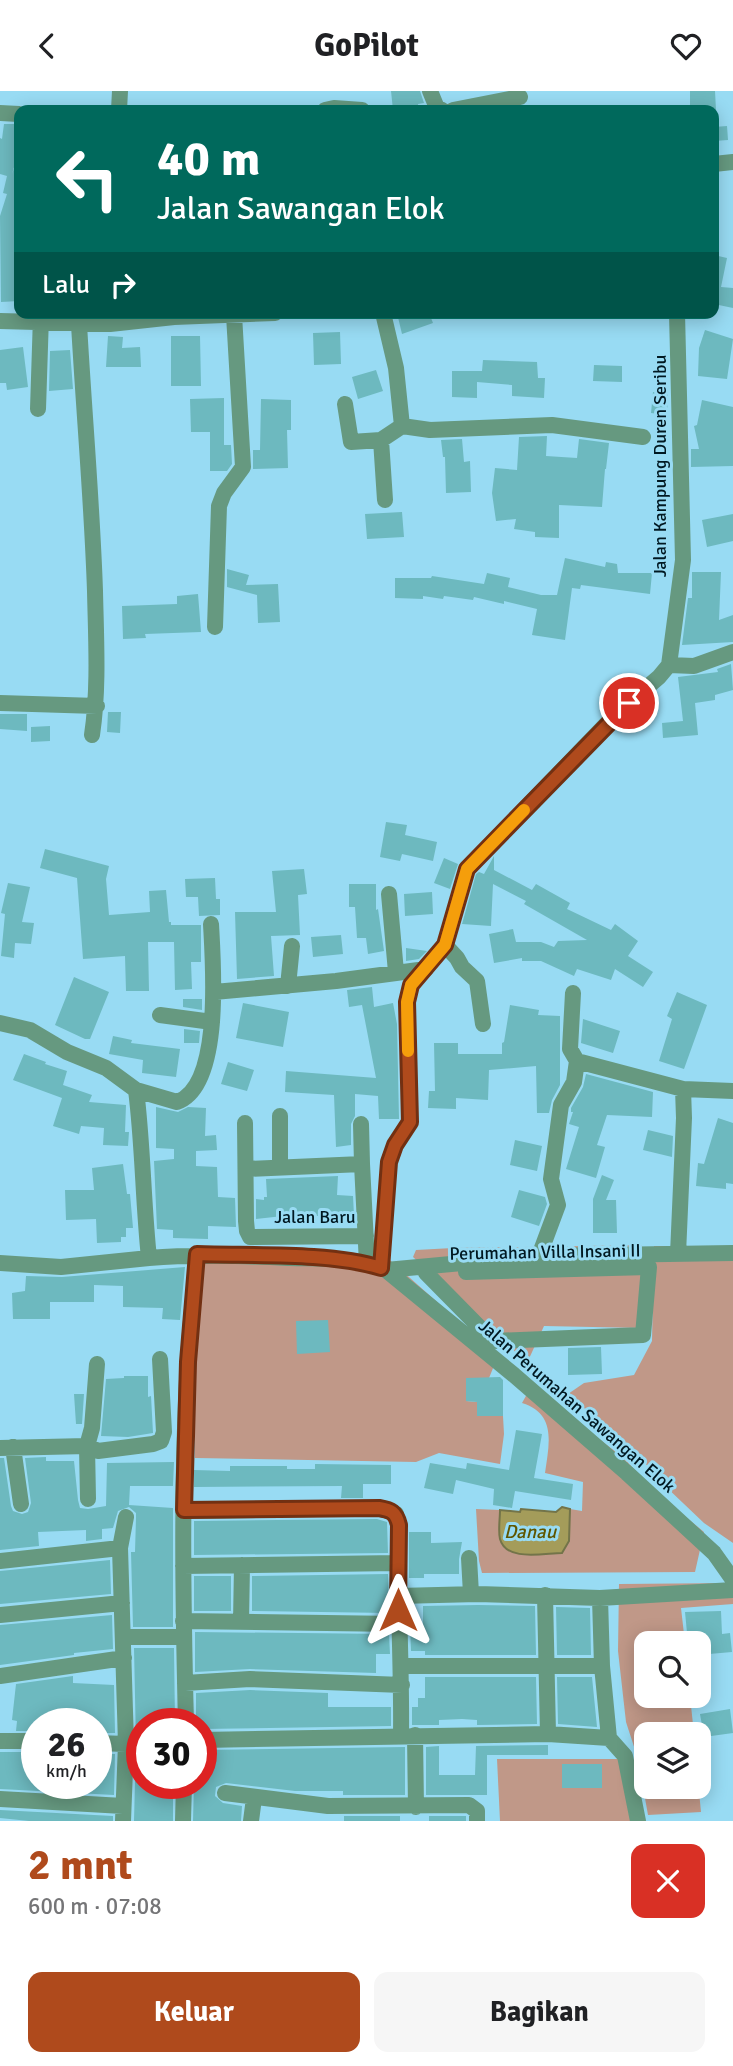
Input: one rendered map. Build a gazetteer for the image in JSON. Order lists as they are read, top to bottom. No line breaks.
{"streets":{"street":["Jalan Kampung Duren Seribu","Jalan Baru","Perumahan Villa Insani II","Jalan Perumahan Sawangan Elok"]},"crossings":[["Jalan Baru","Perumahan Villa Insani II"],["Jalan Baru","Jalan Perumahan Sawangan Elok"],["Perumahan Villa Insani II","Jalan Perumahan Sawangan Elok"]],"water":["Danau"],"page":{"header":"GoPilot","turn":["40 m","Jalan Sawangan Elok"],"then":"Lalu","speed":"26 km/h","limit":"30","heading":["2 mnt","600 m · 07:08"],"buttons":["Keluar","Bagikan"]}}
